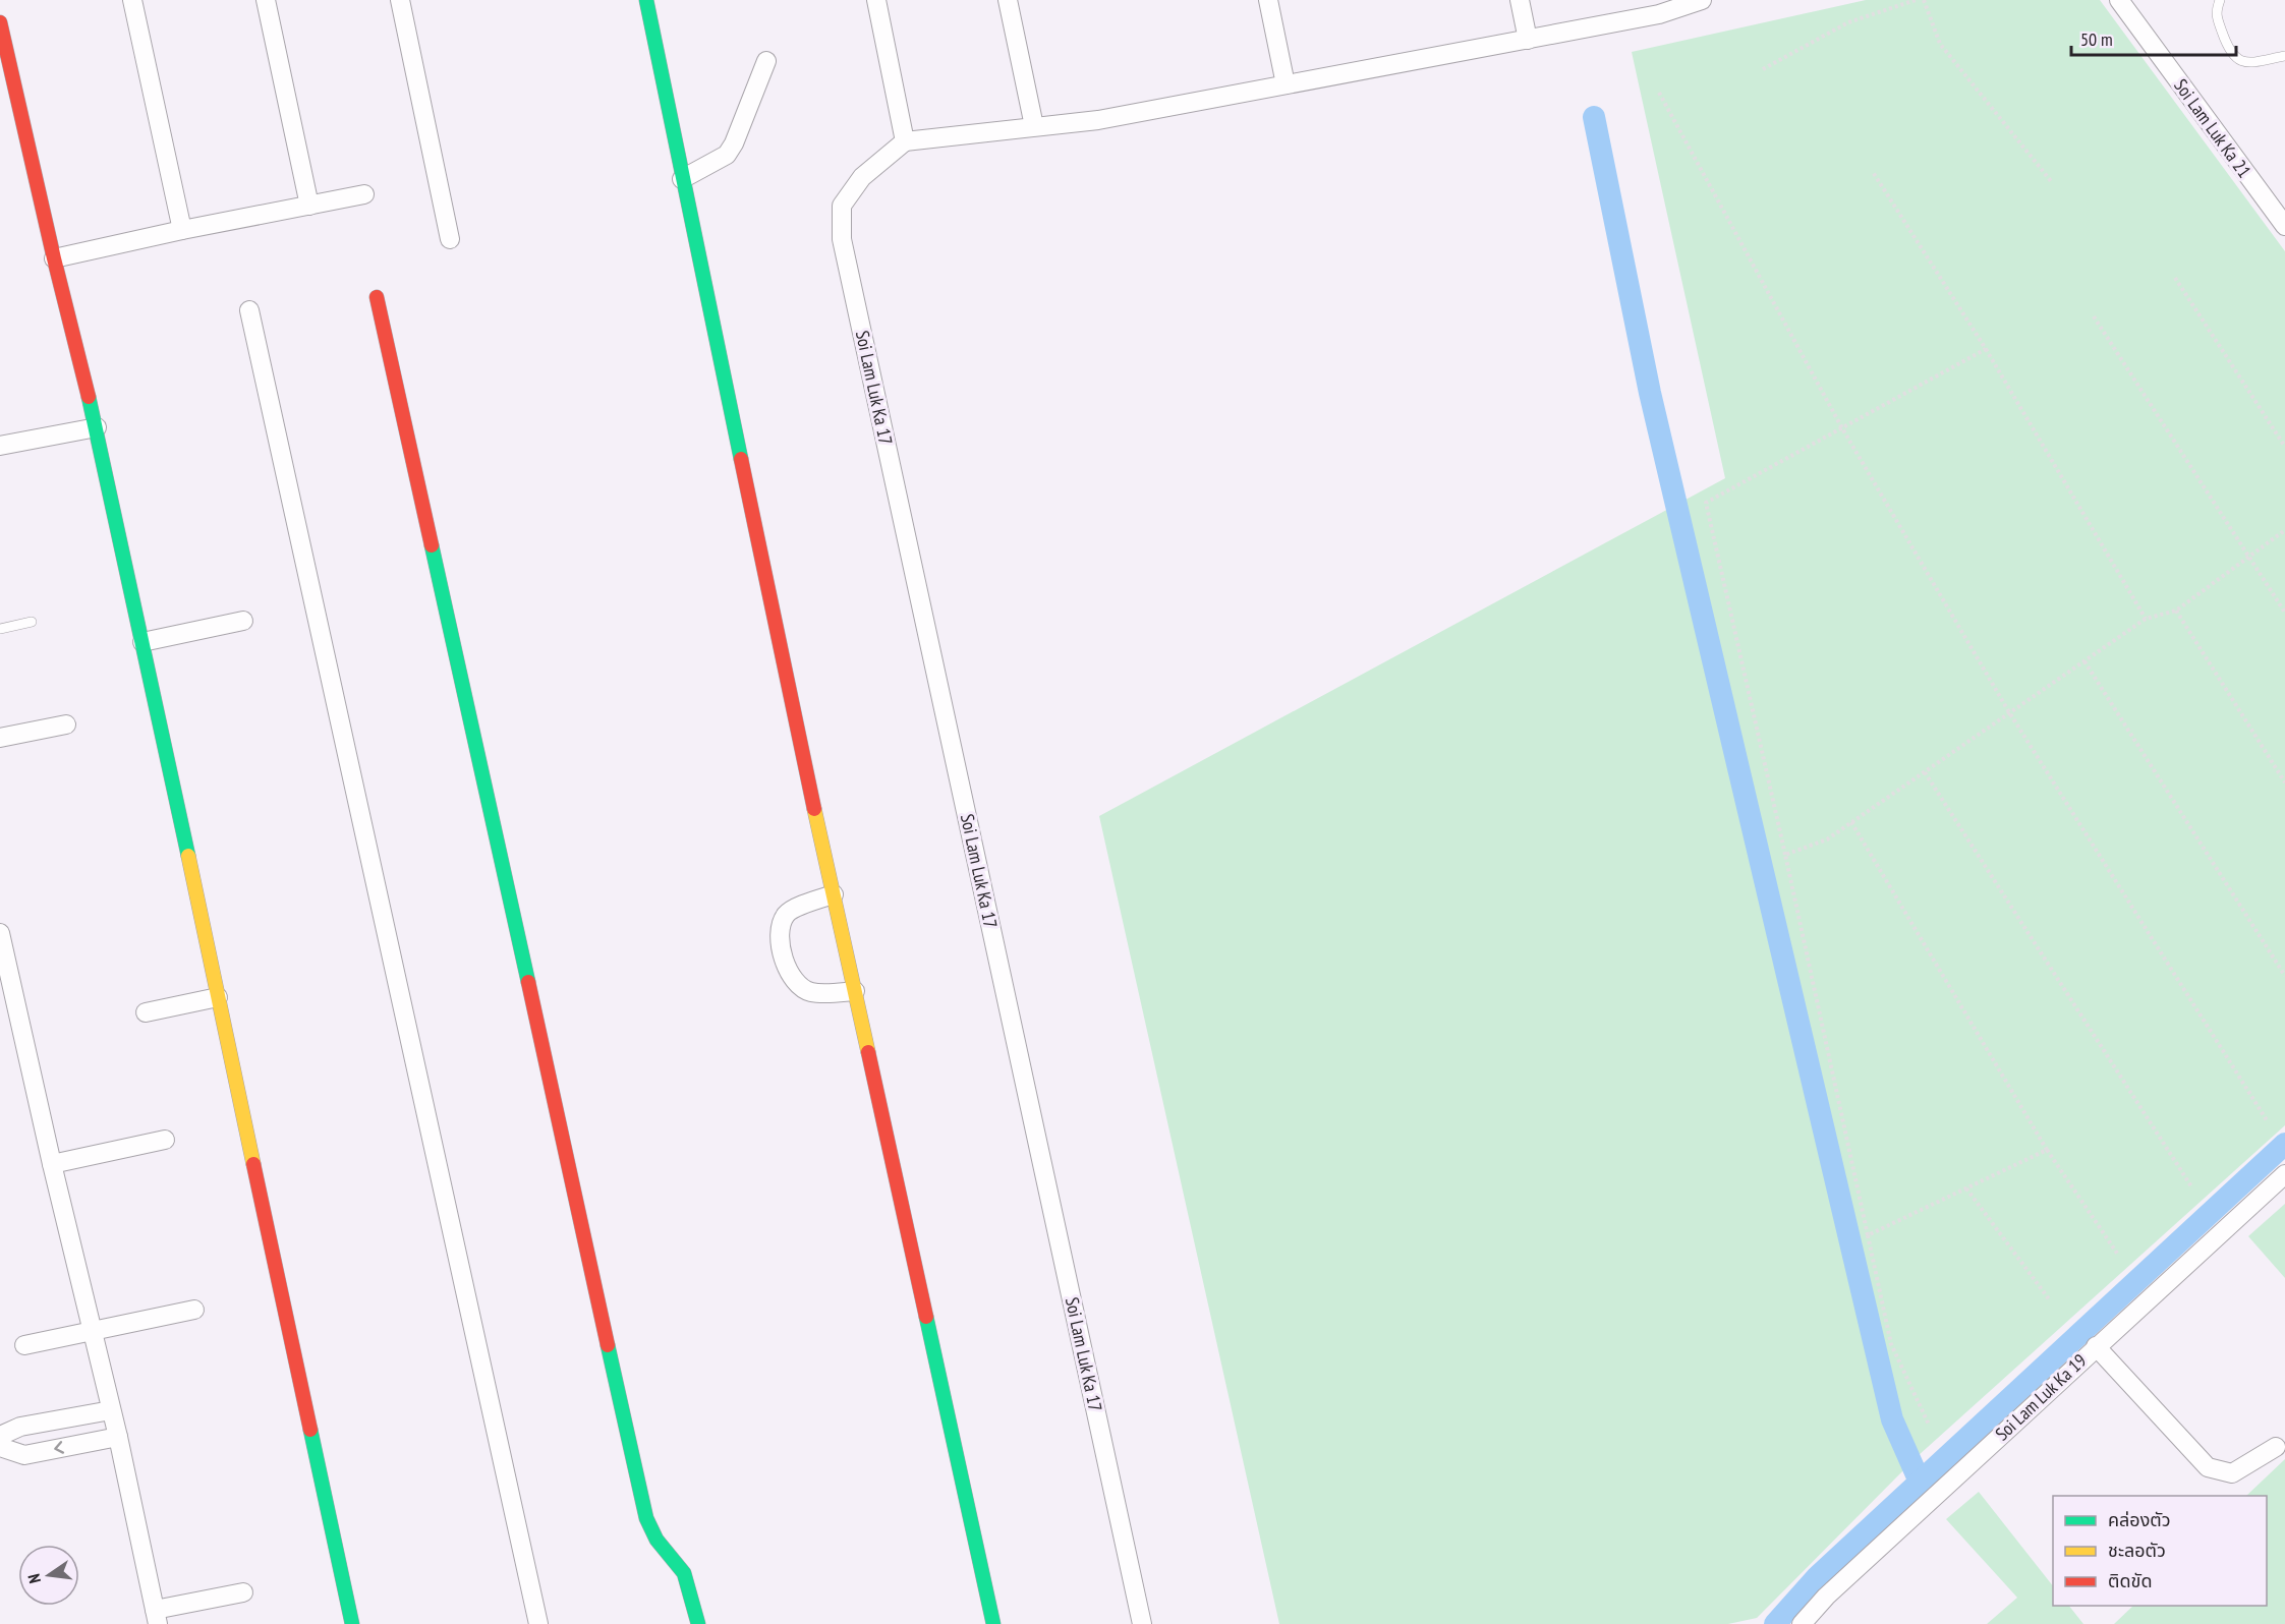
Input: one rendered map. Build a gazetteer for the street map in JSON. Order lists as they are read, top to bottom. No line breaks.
{"streets":{"street":["Soi Lam Luk Ka 21","Soi Lam Luk Ka 17","Soi Lam Luk Ka 19"]},"legend":["คล่องตัว","ชะลอตัว","ติดขัด"],"scale_bar":"50 m","north":"left"}
